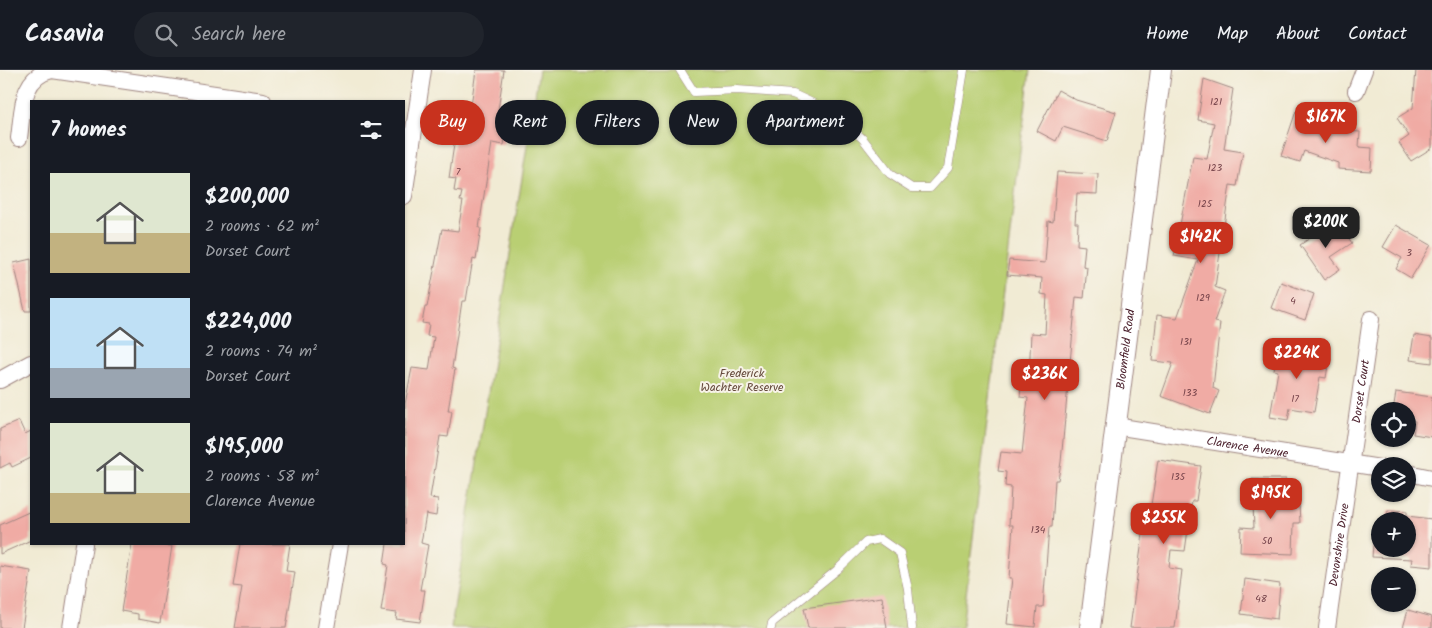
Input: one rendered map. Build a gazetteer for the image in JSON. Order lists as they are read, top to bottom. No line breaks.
{"streets":{"street":["Bloomfield Road","Dorset Court","Clarence Avenue","Devonshire Drive"]},"crossings":[["Bloomfield Road","Clarence Avenue"],["Dorset Court","Clarence Avenue"],["Dorset Court","Devonshire Drive"],["Clarence Avenue","Devonshire Drive"]],"parks":["Frederick Wachter Reserve"],"house_numbers":["121","123","7","125","3","129","4","131","133","17","135","134","50","48"],"page":{"header":"Casavia","search":"Search here","nav":["Home","Map","About","Contact"],"chip":["Buy","Rent","Filters","New","Apartment"],"heading":"7 homes","price":["$167K","$200K","$142K","$224K","$236K","$195K","$255K"],"list":[{"name":"$200,000","note":"2 rooms · 62 m² · Dorset Court"},{"name":"$224,000","note":"2 rooms · 74 m² · Dorset Court"},{"name":"$195,000","note":"2 rooms · 58 m² · Clarence Avenue"}],"map_buttons":["+","−"]}}
